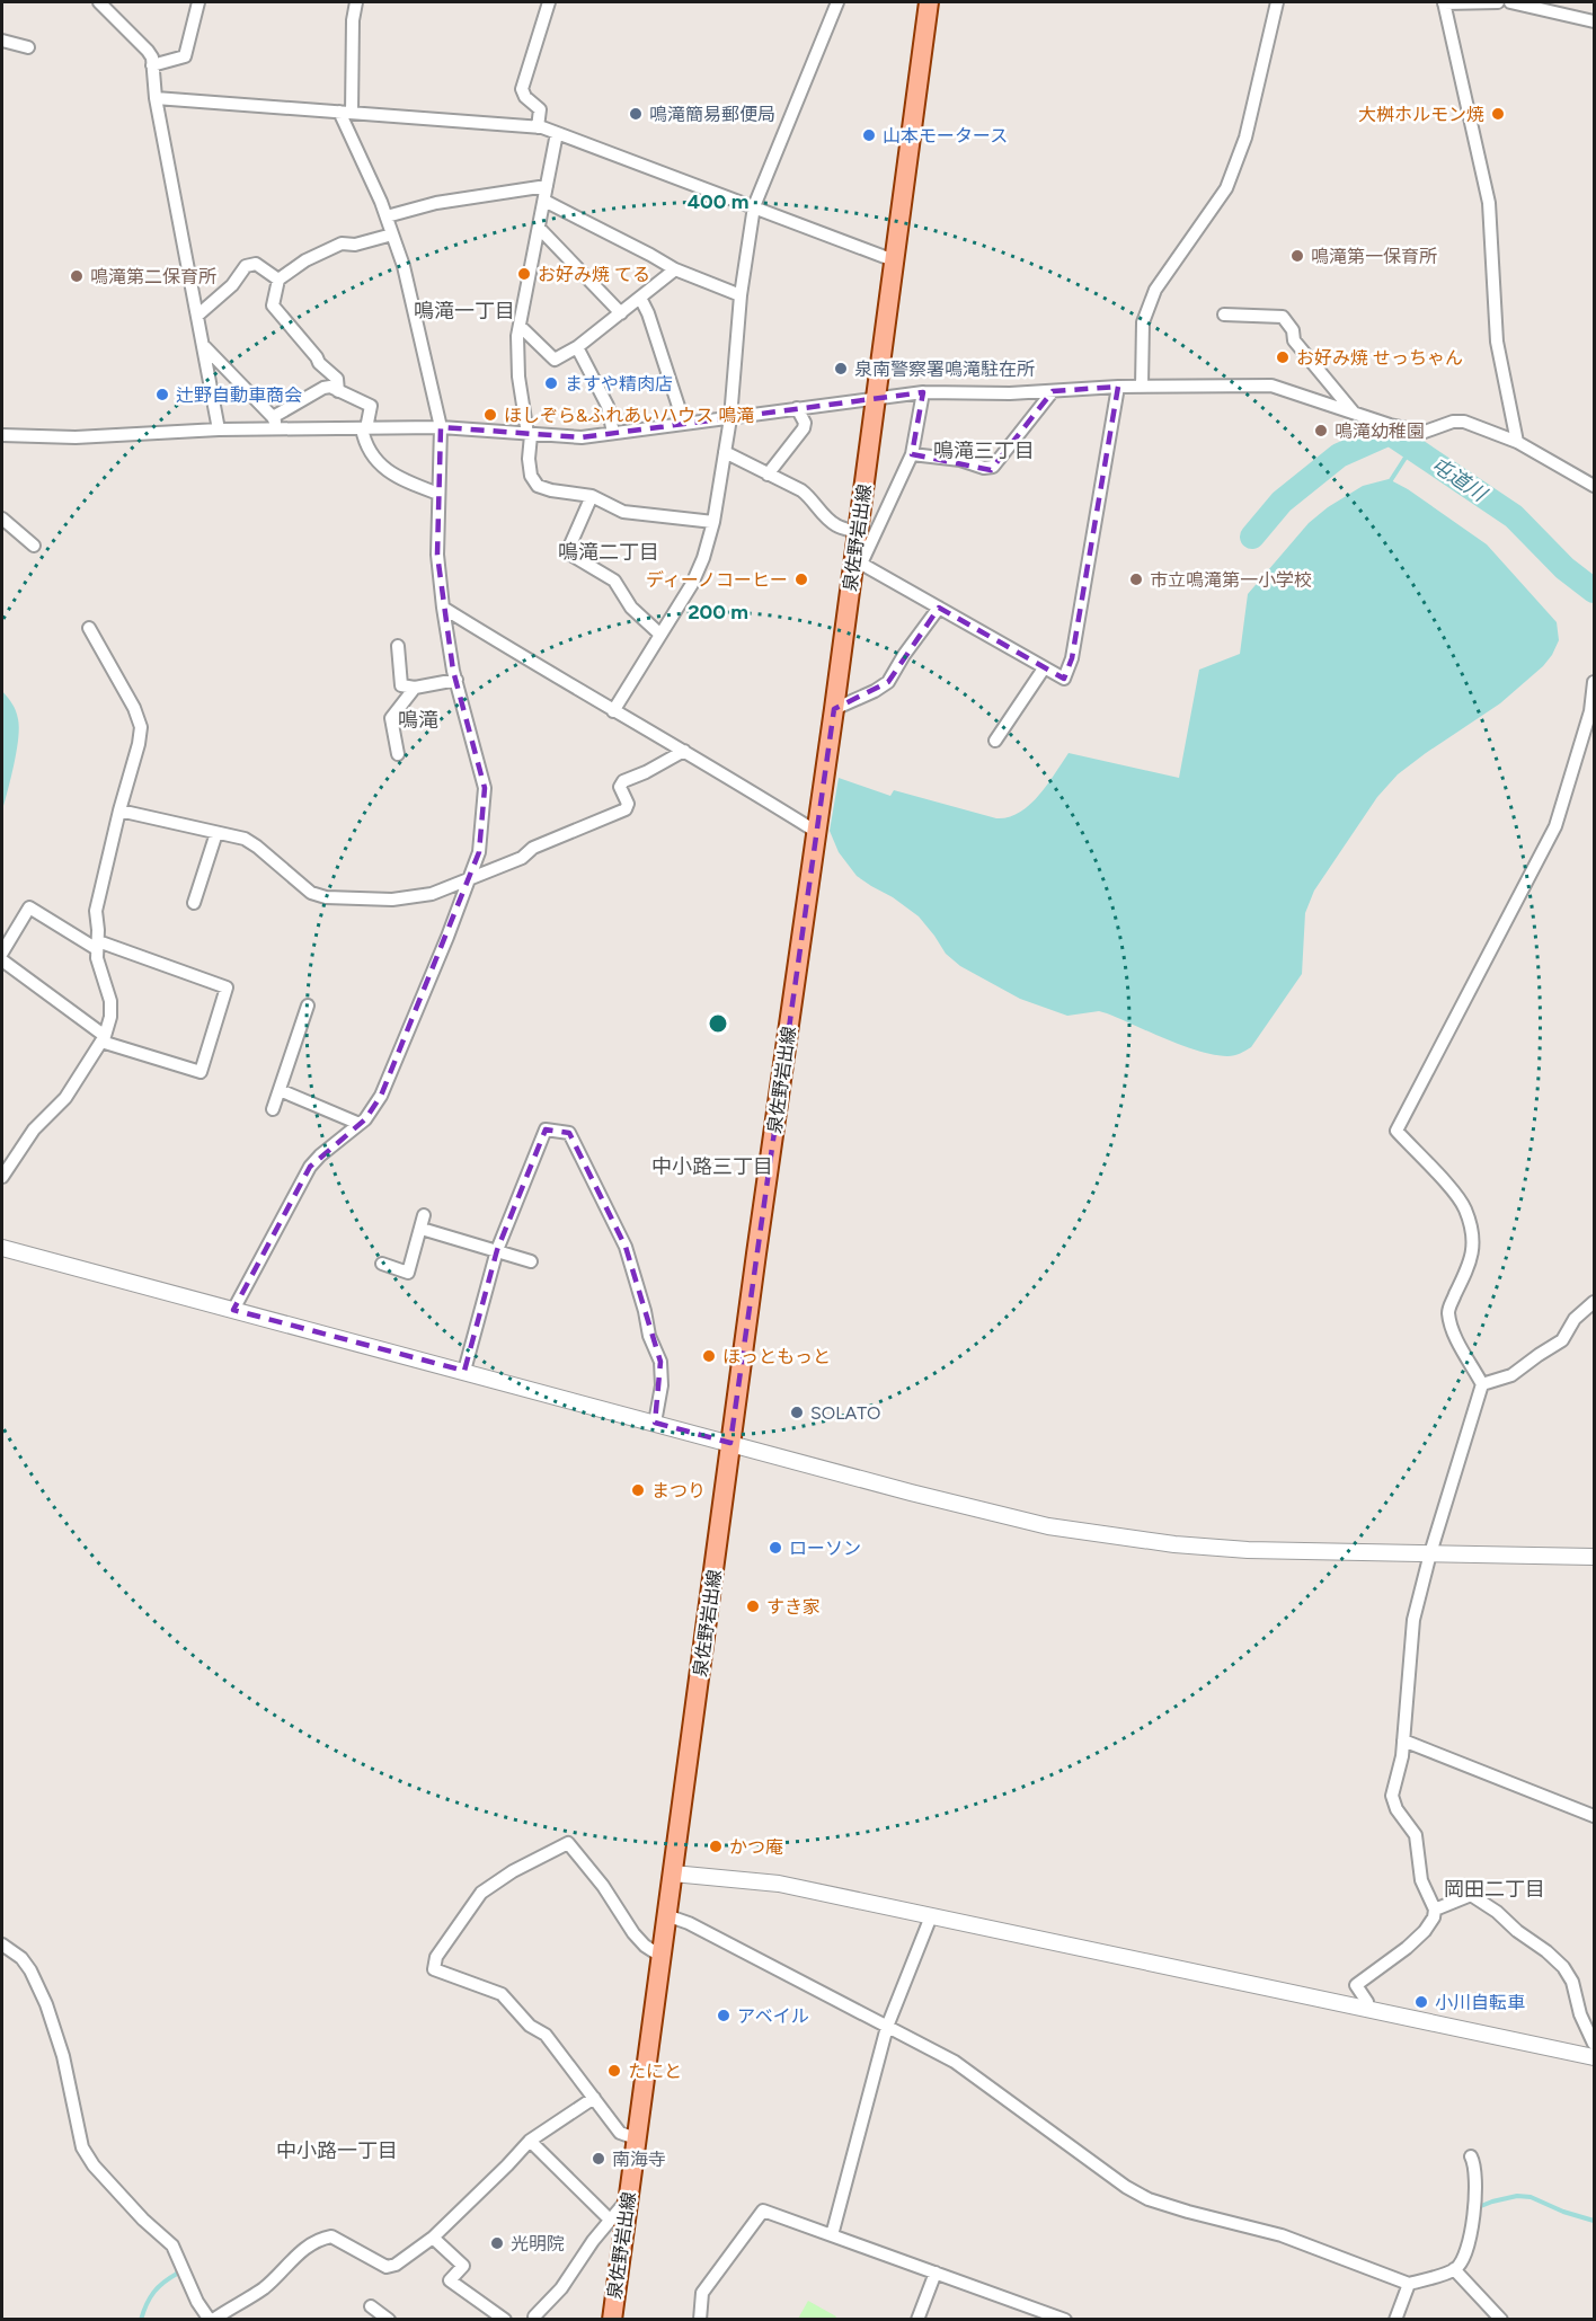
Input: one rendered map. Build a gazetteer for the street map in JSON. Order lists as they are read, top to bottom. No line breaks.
{"streets":{"main road":["泉佐野岩出線"]},"districts":["鳴滝一丁目","鳴滝三丁目","鳴滝二丁目","鳴滝","中小路三丁目","岡田二丁目","中小路一丁目"],"water":["屯道川"],"places":["鳴滝簡易郵便局","大桝ホルモン焼","山本モータース","鳴滝第一保育所","お好み焼 てる","鳴滝第二保育所","お好み焼 せっちゃん","泉南警察署鳴滝駐在所","ますや精肉店","辻野自動車商会","ほしぞら&ふれあいハウス 鳴滝","鳴滝幼稚園","ディーノコーヒー","市立鳴滝第一小学校","ほっともっと","SOLATO","まつり","ローソン","すき家","かつ庵","小川自転車","アベイル","たにと","南海寺","光明院"],"rings":["400 m","200 m"]}
